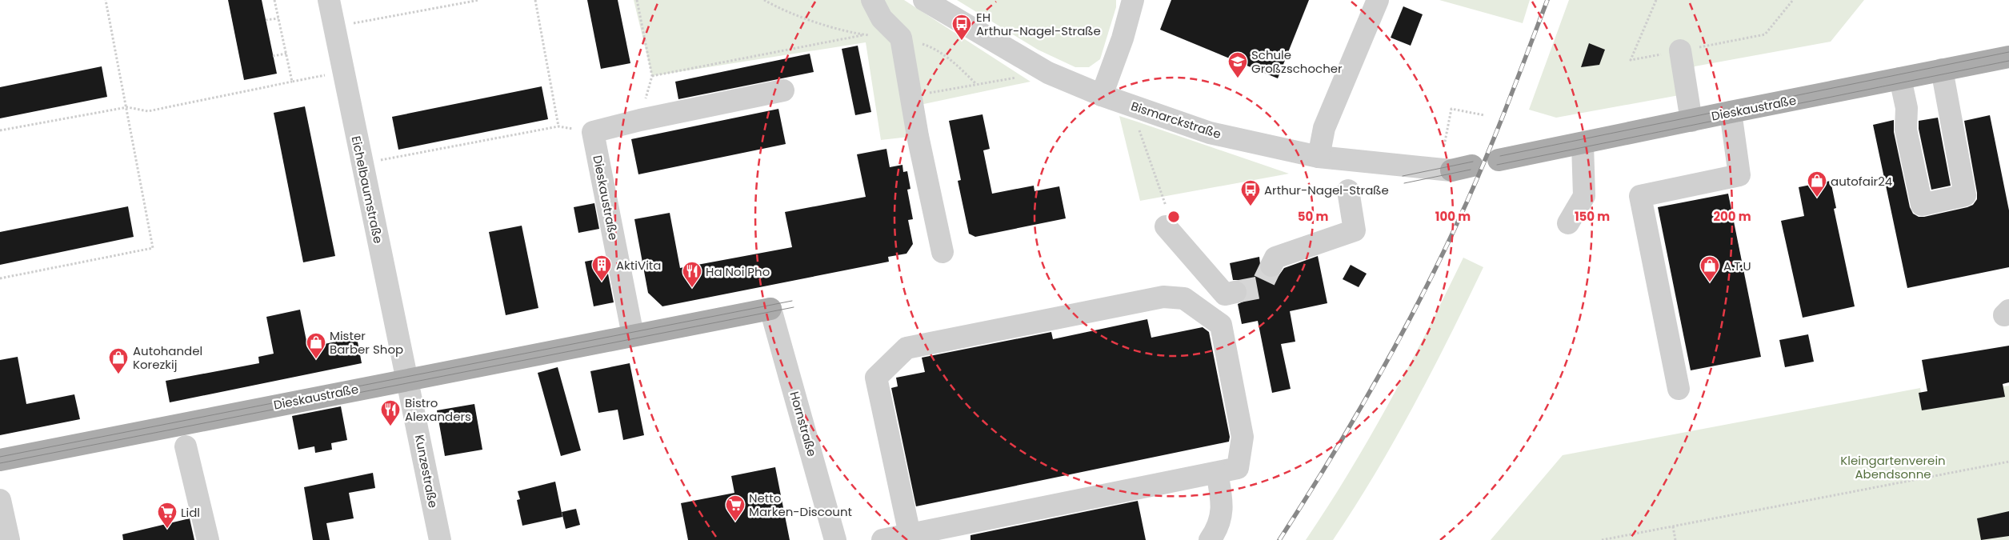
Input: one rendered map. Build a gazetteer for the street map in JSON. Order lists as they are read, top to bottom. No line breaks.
{"streets":{"main road":["Dieskaustraße"],"street":["Bismarckstraße","Eichelbaumstraße","Hornstraße","Kunzestraße"]},"crossings":[["Dieskaustraße","Eichelbaumstraße"],["Dieskaustraße","Hornstraße"],["Dieskaustraße","Kunzestraße"],["Eichelbaumstraße","Kunzestraße"]],"parks":["Kleingartenverein Abendsonne"],"places":{"bus stop":["EH Arthur-Nagel-Straße","Arthur-Nagel-Straße"],"school or university":["Schule Großzschocher"],"shop":["autofair24","A.T.U","Mister Barber Shop","Autohandel Korezkij"],"building":["AktiVita"],"restaurant":["Ha Noi Pho","Bistro Alexanders"],"supermarket":["Netto Marken-Discount","Lidl"]},"rings":["50 m","100 m","150 m","200 m"]}
